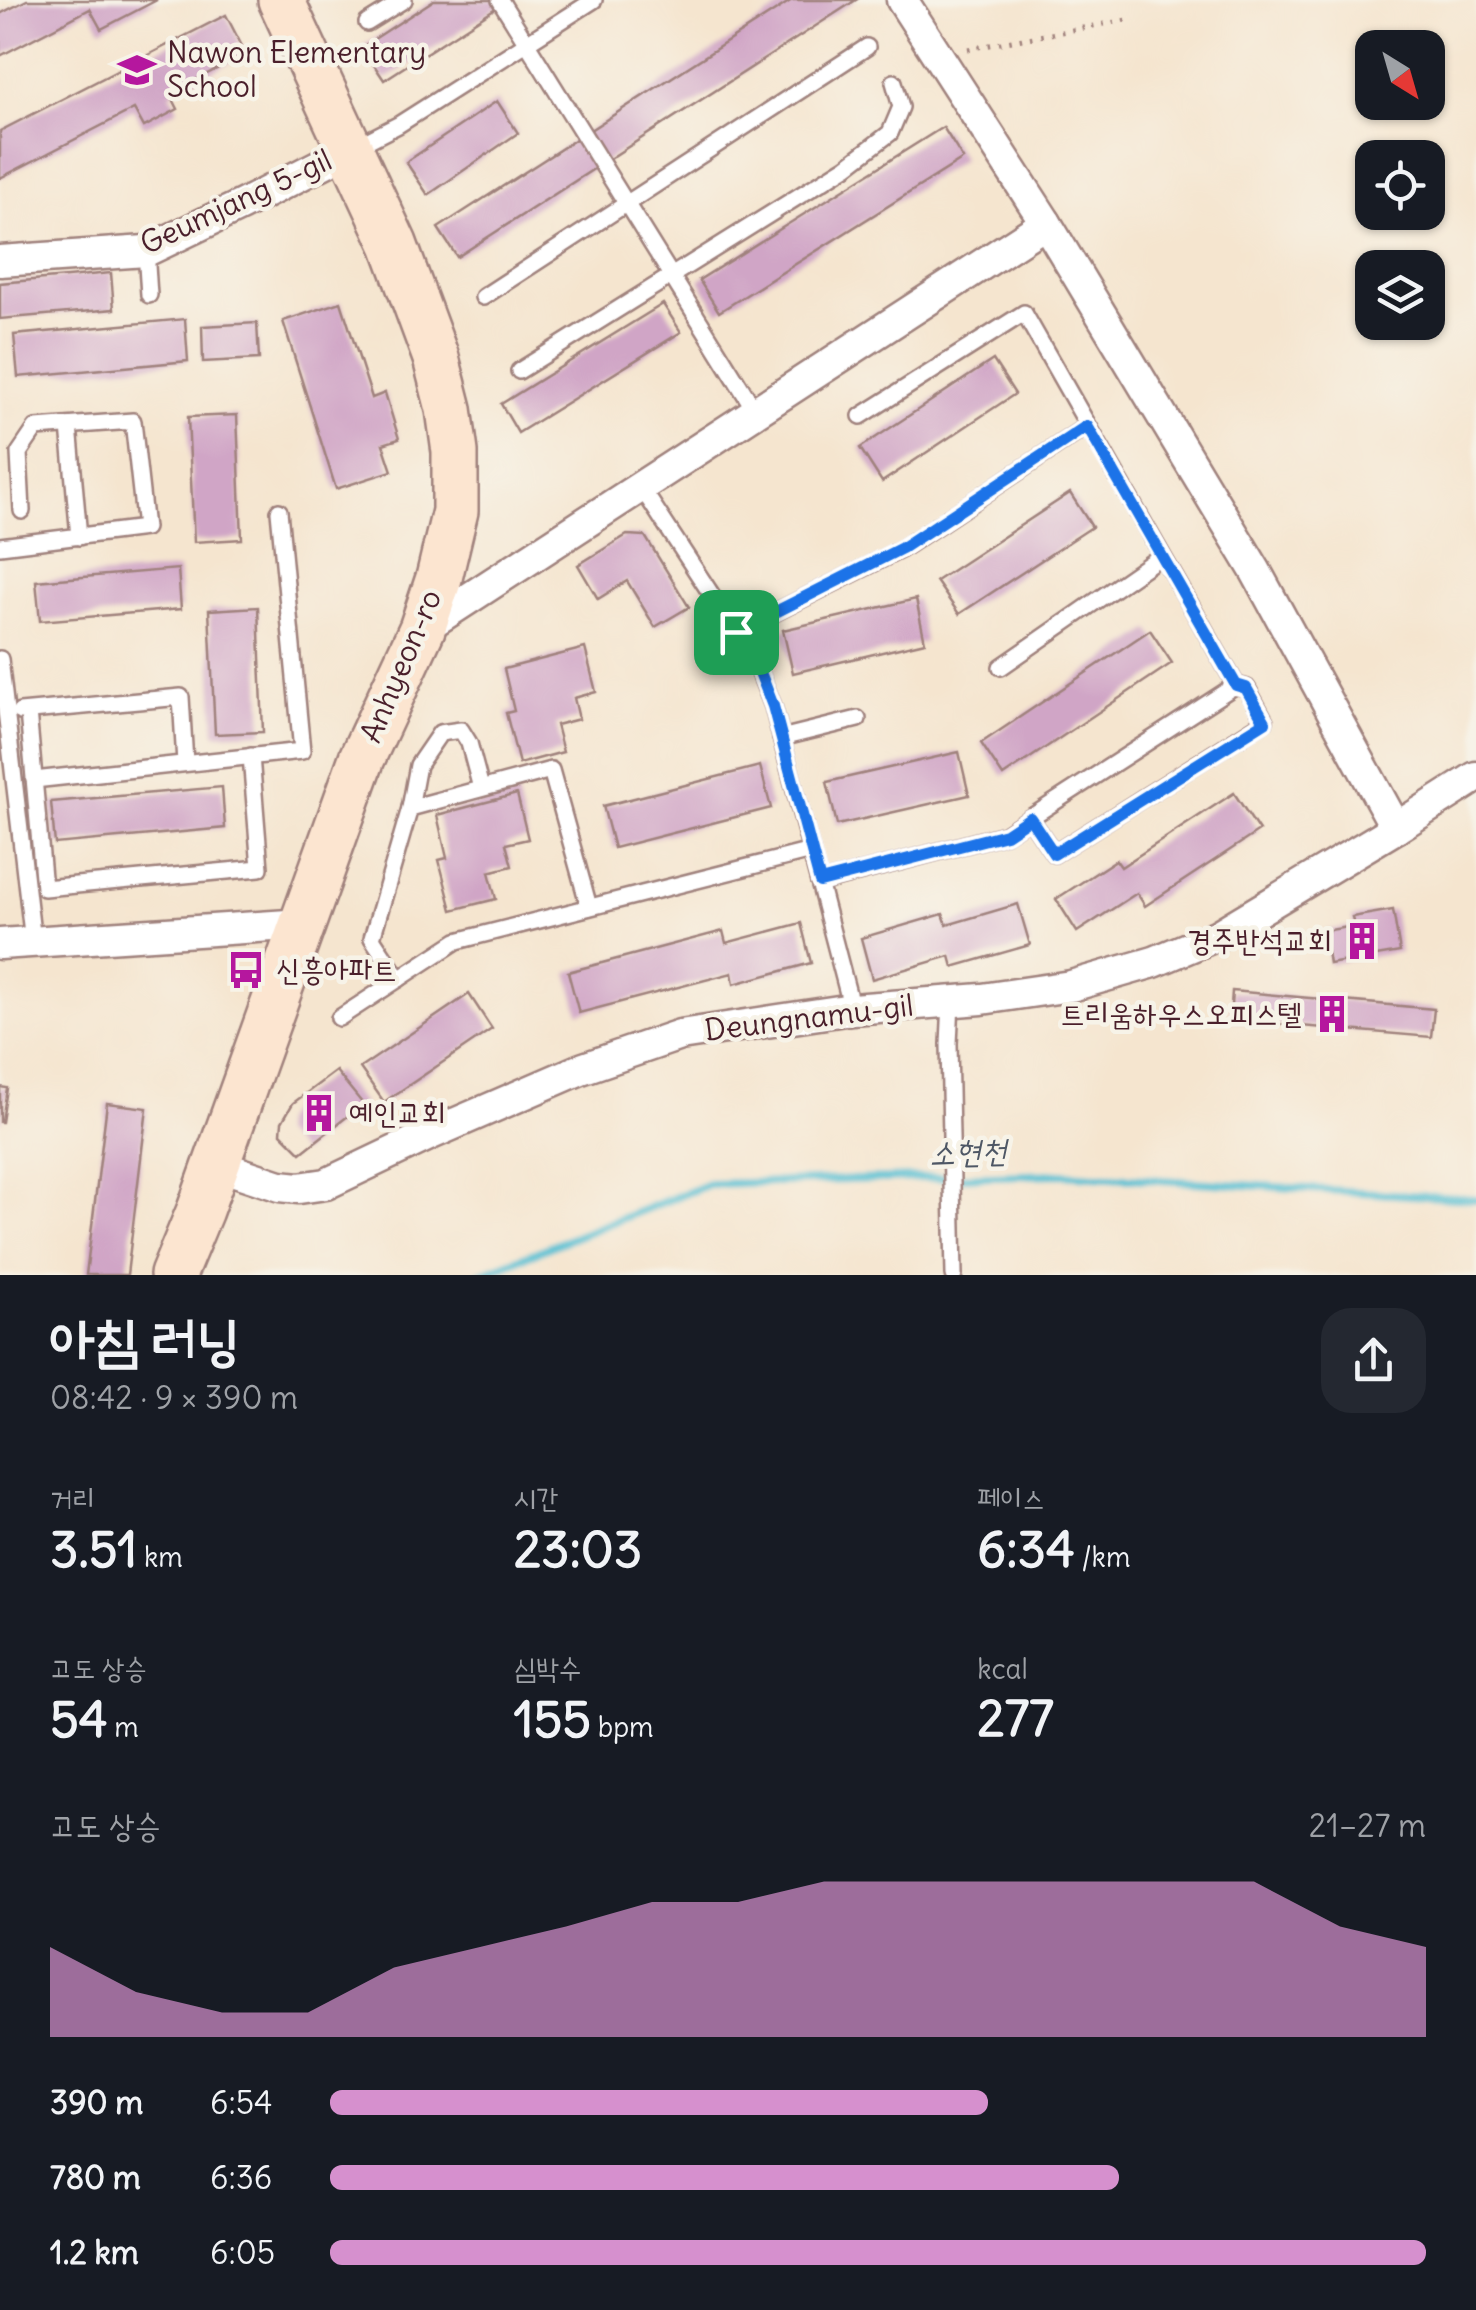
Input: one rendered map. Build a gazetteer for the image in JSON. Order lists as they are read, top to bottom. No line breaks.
{"streets":{"street":["Geumjang 5-gil","Anhyeon-ro","Deungnamu-gil"]},"crossings":[["Geumjang 5-gil","Anhyeon-ro"],["Anhyeon-ro","Deungnamu-gil"]],"water":["소현천"],"places":{"school or university":["Nawon Elementary School"],"building":["경주반석교회","트리움하우스오피스텔","예인교회"],"bus stop":["신흥아파트"]},"north":"bottom right","page":{"heading":["아침 러닝","08:42 · 9 × 390 m"],"stats":[["거리","3.51 km"],["시간","23:03"],["페이스","6:34 /km"],["고도 상승","54 m"],["심박수","155 bpm"],["kcal","277"]],"chart":["고도 상승","21–27 m"],"list":[{"name":"390 m","note":"6:54"},{"name":"780 m","note":"6:36"},{"name":"1.2 km","note":"6:05"}]}}
